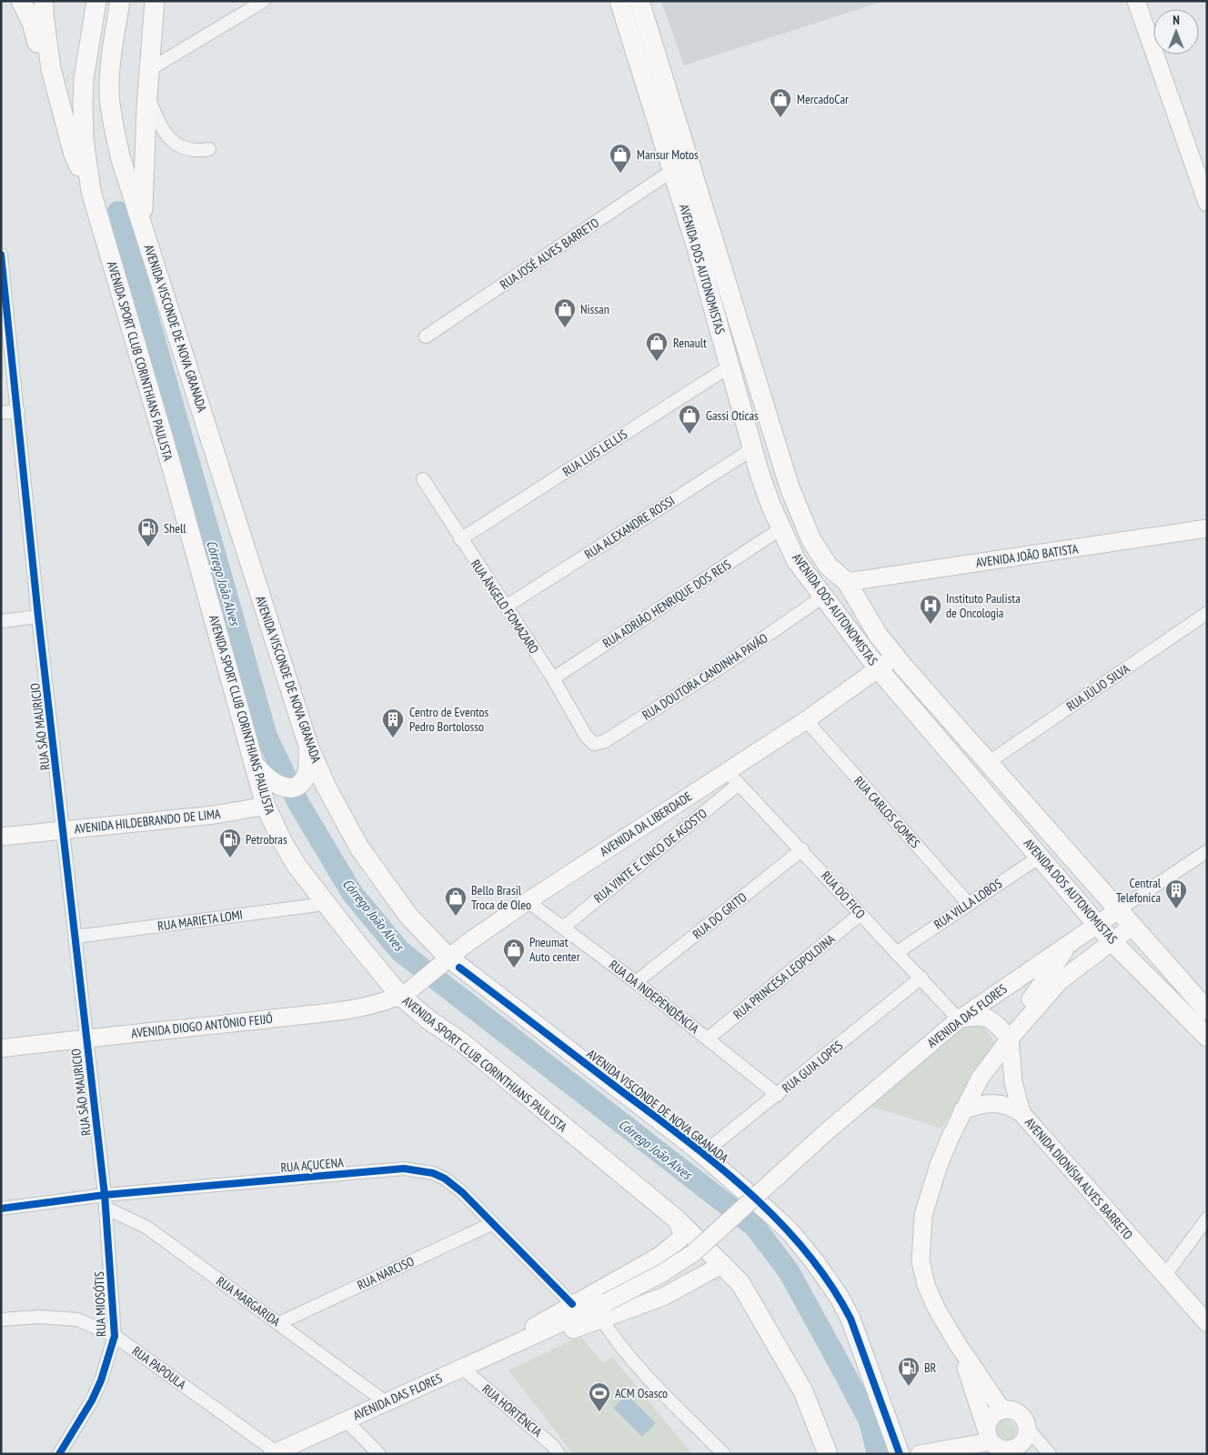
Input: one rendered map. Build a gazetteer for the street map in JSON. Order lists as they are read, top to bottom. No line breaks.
{"streets":{"main road":["AVENIDA DOS AUTONOMISTAS","AVENIDA VISCONDE DE NOVA GRANADA","AVENIDA SPORT CLUB CORINTHIANS PAULISTA","AVENIDA JOÃO BATISTA","AVENIDA HILDEBRANDO DE LIMA","AVENIDA DA LIBERDADE","AVENIDA DAS FLORES","AVENIDA DIOGO ANTÔNIO FEIJÓ","AVENIDA DIONÍSIA ALVES BARRETO"],"street":["RUA JOSÉ ALVES BARRETO","RUA LUIS LELLIS","RUA ALEXANDRE ROSSI","RUA ADRIÃO HENRIQUE DOS REIS","RUA ÂNGELO FOMAZARO","RUA DOUTORA CANDINHA PAVÃO","RUA JÚLIO SILVA","RUA SÃO MAURICIO","RUA CARLOS GOMES","RUA VINTE E CINCO DE AGOSTO","RUA DO FICO","RUA VILLA LOBOS","RUA DO GRITO","RUA MARIETA LOMI","RUA PRINCESA LEOPOLDINA","RUA DA INDEPENDÊNCIA","RUA GUIA LOPES","RUA AÇUCENA","RUA NARCISO","RUA MARGARIDA","RUA MIOSÓTIS","RUA PAPOULA","RUA HORTÊNCIA"]},"crossings":[["RUA JOSÉ ALVES BARRETO","AVENIDA DOS AUTONOMISTAS"],["AVENIDA DOS AUTONOMISTAS","RUA LUIS LELLIS"],["AVENIDA DOS AUTONOMISTAS","RUA ALEXANDRE ROSSI"],["AVENIDA DOS AUTONOMISTAS","AVENIDA JOÃO BATISTA"],["AVENIDA DOS AUTONOMISTAS","RUA ADRIÃO HENRIQUE DOS REIS"],["AVENIDA DOS AUTONOMISTAS","RUA DOUTORA CANDINHA PAVÃO"],["AVENIDA DOS AUTONOMISTAS","RUA JÚLIO SILVA"],["AVENIDA DOS AUTONOMISTAS","AVENIDA DA LIBERDADE"],["AVENIDA DOS AUTONOMISTAS","RUA VILLA LOBOS"],["AVENIDA DOS AUTONOMISTAS","AVENIDA DAS FLORES"],["AVENIDA VISCONDE DE NOVA GRANADA","AVENIDA DA LIBERDADE"],["AVENIDA VISCONDE DE NOVA GRANADA","RUA GUIA LOPES"],["AVENIDA SPORT CLUB CORINTHIANS PAULISTA","AVENIDA HILDEBRANDO DE LIMA"],["AVENIDA SPORT CLUB CORINTHIANS PAULISTA","AVENIDA DA LIBERDADE"],["AVENIDA SPORT CLUB CORINTHIANS PAULISTA","RUA MARIETA LOMI"],["AVENIDA SPORT CLUB CORINTHIANS PAULISTA","AVENIDA DAS FLORES"],["AVENIDA SPORT CLUB CORINTHIANS PAULISTA","AVENIDA DIOGO ANTÔNIO FEIJÓ"],["RUA LUIS LELLIS","RUA ÂNGELO FOMAZARO"],["RUA ALEXANDRE ROSSI","RUA ÂNGELO FOMAZARO"],["RUA ADRIÃO HENRIQUE DOS REIS","RUA ÂNGELO FOMAZARO"],["RUA ÂNGELO FOMAZARO","RUA DOUTORA CANDINHA PAVÃO"],["RUA SÃO MAURICIO","AVENIDA HILDEBRANDO DE LIMA"],["RUA SÃO MAURICIO","RUA MARIETA LOMI"],["RUA SÃO MAURICIO","AVENIDA DIOGO ANTÔNIO FEIJÓ"],["RUA SÃO MAURICIO","RUA AÇUCENA"],["RUA SÃO MAURICIO","RUA MARGARIDA"],["RUA SÃO MAURICIO","RUA MIOSÓTIS"],["RUA CARLOS GOMES","AVENIDA DA LIBERDADE"],["RUA CARLOS GOMES","RUA VILLA LOBOS"],["AVENIDA DA LIBERDADE","RUA DO FICO"],["AVENIDA DA LIBERDADE","RUA DA INDEPENDÊNCIA"],["AVENIDA DA LIBERDADE","AVENIDA DIOGO ANTÔNIO FEIJÓ"],["RUA VINTE E CINCO DE AGOSTO","RUA DO FICO"],["RUA VINTE E CINCO DE AGOSTO","RUA DA INDEPENDÊNCIA"],["RUA DO FICO","RUA VILLA LOBOS"],["RUA DO FICO","RUA DO GRITO"],["RUA DO FICO","RUA PRINCESA LEOPOLDINA"],["RUA DO FICO","AVENIDA DAS FLORES"],["RUA DO FICO","RUA GUIA LOPES"],["RUA DO GRITO","RUA DA INDEPENDÊNCIA"],["RUA PRINCESA LEOPOLDINA","RUA DA INDEPENDÊNCIA"],["RUA DA INDEPENDÊNCIA","RUA GUIA LOPES"],["AVENIDA DAS FLORES","RUA AÇUCENA"],["AVENIDA DAS FLORES","RUA MARGARIDA"],["AVENIDA DAS FLORES","RUA PAPOULA"],["AVENIDA DAS FLORES","RUA HORTÊNCIA"],["RUA AÇUCENA","RUA NARCISO"],["RUA AÇUCENA","RUA MARGARIDA"],["RUA AÇUCENA","RUA MIOSÓTIS"],["RUA NARCISO","RUA MARGARIDA"],["RUA MARGARIDA","RUA MIOSÓTIS"],["RUA MIOSÓTIS","RUA PAPOULA"]],"water":["Córrego João Alves"],"places":{"shop":["MercadoCar","Mansur Motos","Nissan","Renault","Gassi Oticas","Bello Brasil Troca de Oleo","Pneumat Auto center"],"fuel station":["Shell","Petrobras","BR"],"hospital":["Instituto Paulista de Oncologia"],"building":["Centro de Eventos Pedro Bortolosso","Central Telefonica"],"sports":["ACM Osasco"]},"north":"top"}
